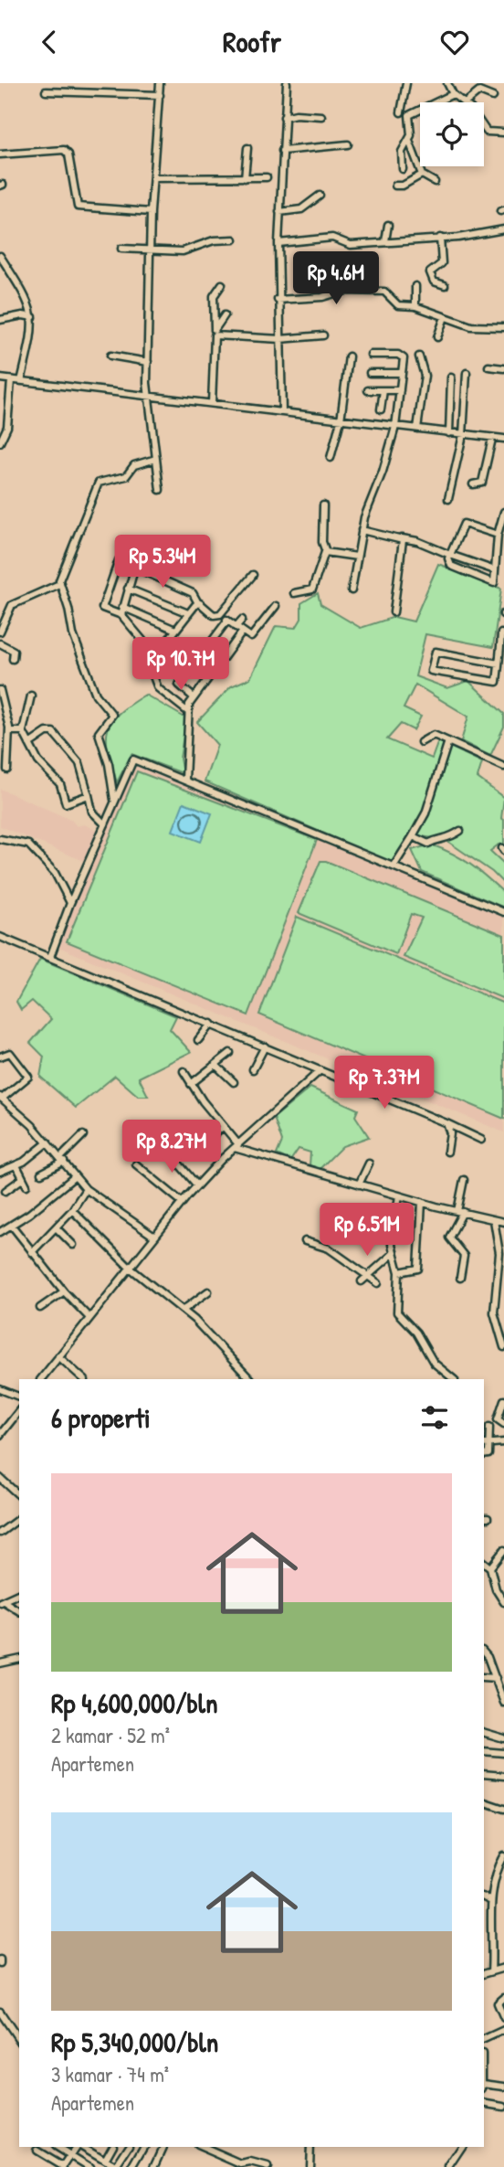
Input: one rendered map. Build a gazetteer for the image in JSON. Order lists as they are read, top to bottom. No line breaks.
{"page":{"header":"Roofr","price":["Rp 4.6M","Rp 5.34M","Rp 10.7M","Rp 7.37M","Rp 8.27M","Rp 6.51M"],"heading":"6 properti","list":[{"name":"Rp 4,600,000/bln","note":"2 kamar · 52 m² · Apartemen"},{"name":"Rp 5,340,000/bln","note":"3 kamar · 74 m² · Apartemen"}]}}
